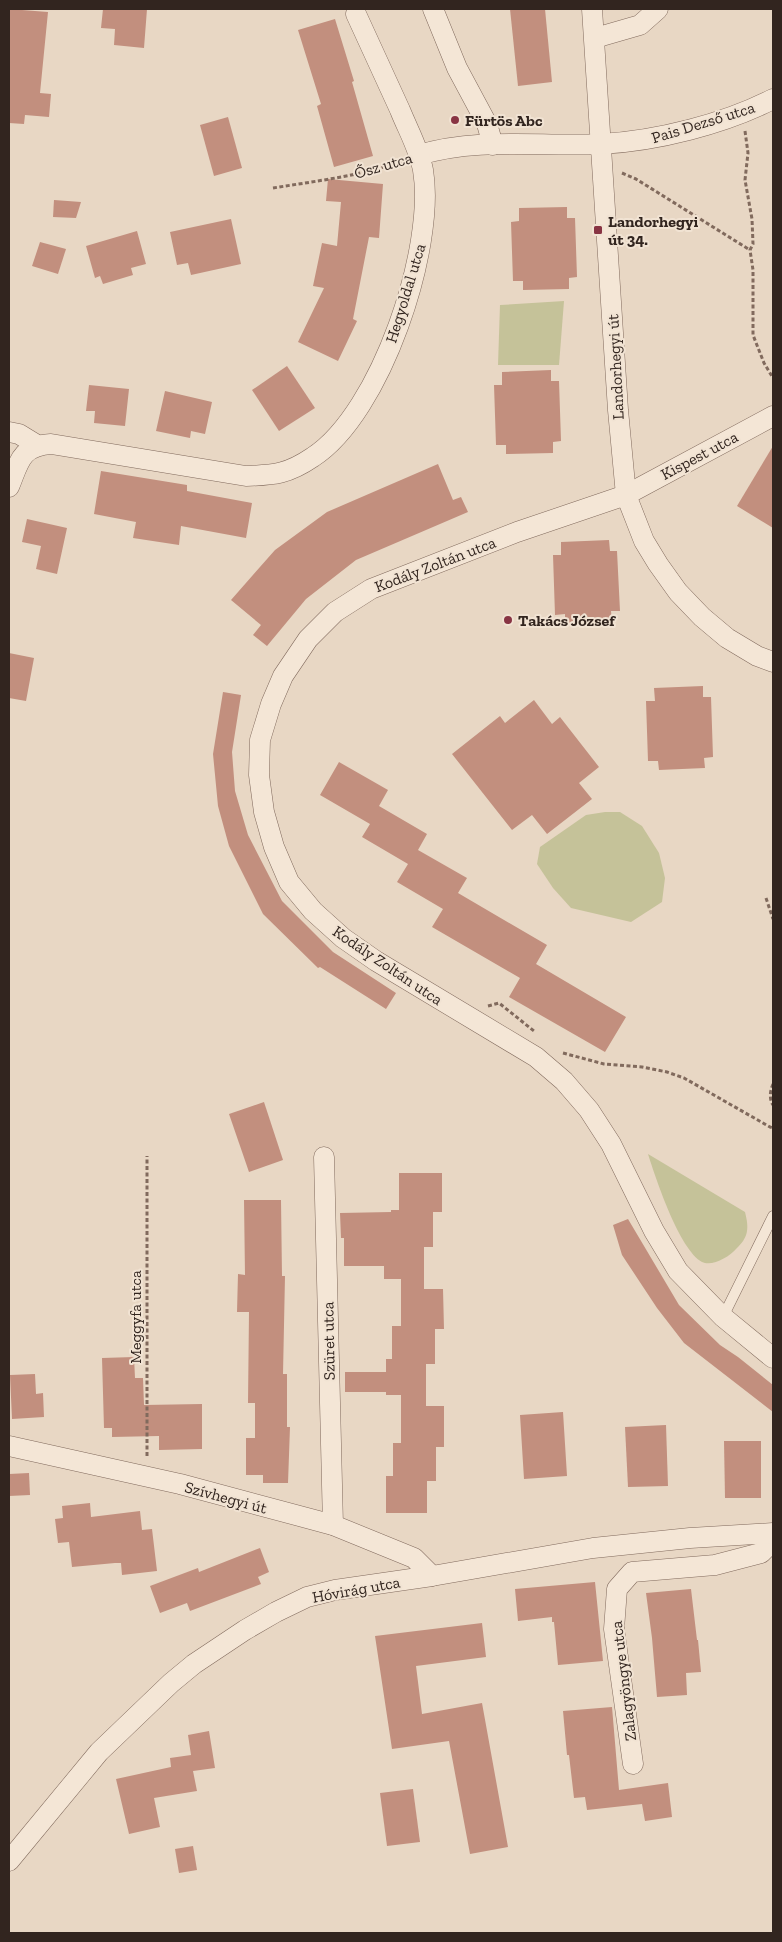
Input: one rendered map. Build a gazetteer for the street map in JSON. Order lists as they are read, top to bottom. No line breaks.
{"streets":{"street":["Pais Dezső utca","Ősz utca","Hegyoldal utca","Landorhegyi út","Kispest utca","Kodály Zoltán utca","Szüret utca","Szívhegyi út","Hóvirág utca","Zalagyöngye utca"],"path":["Meggyfa utca"]},"crossings":[["Pais Dezső utca","Ősz utca"],["Pais Dezső utca","Landorhegyi út"],["Ősz utca","Hegyoldal utca"],["Ősz utca","Landorhegyi út"],["Landorhegyi út","Kispest utca"],["Landorhegyi út","Kodály Zoltán utca"],["Kispest utca","Kodály Zoltán utca"],["Meggyfa utca","Szívhegyi út"],["Szüret utca","Szívhegyi út"],["Szívhegyi út","Hóvirág utca"]],"places":{"other":["Fürtös Abc","Takács József"],"transit":["Landorhegyi út 34."]}}
